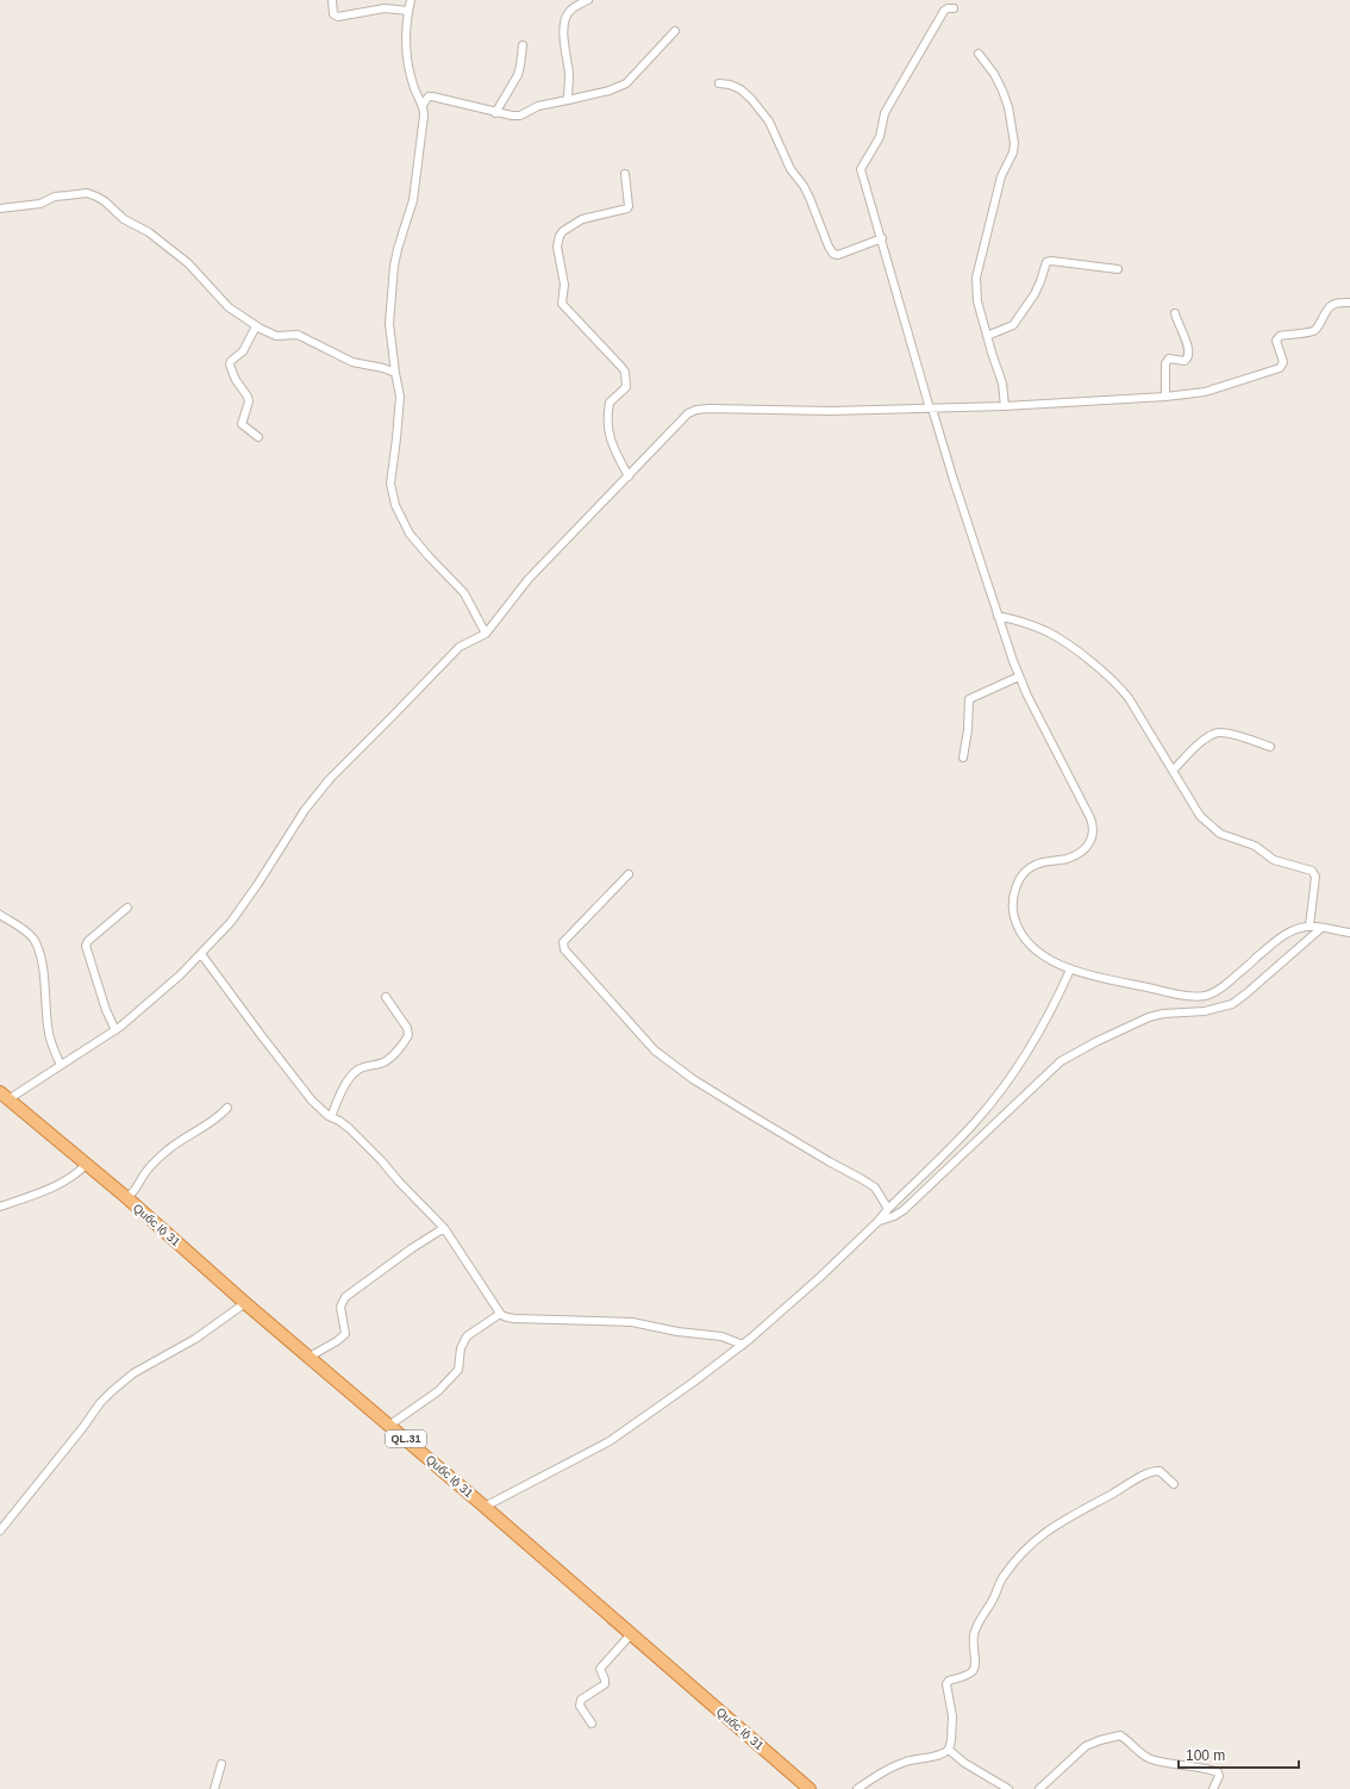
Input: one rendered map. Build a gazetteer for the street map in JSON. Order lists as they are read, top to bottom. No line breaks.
{"streets":{"highway":["Quốc lộ 31","QL.31"]},"scale_bar":"100 m"}
